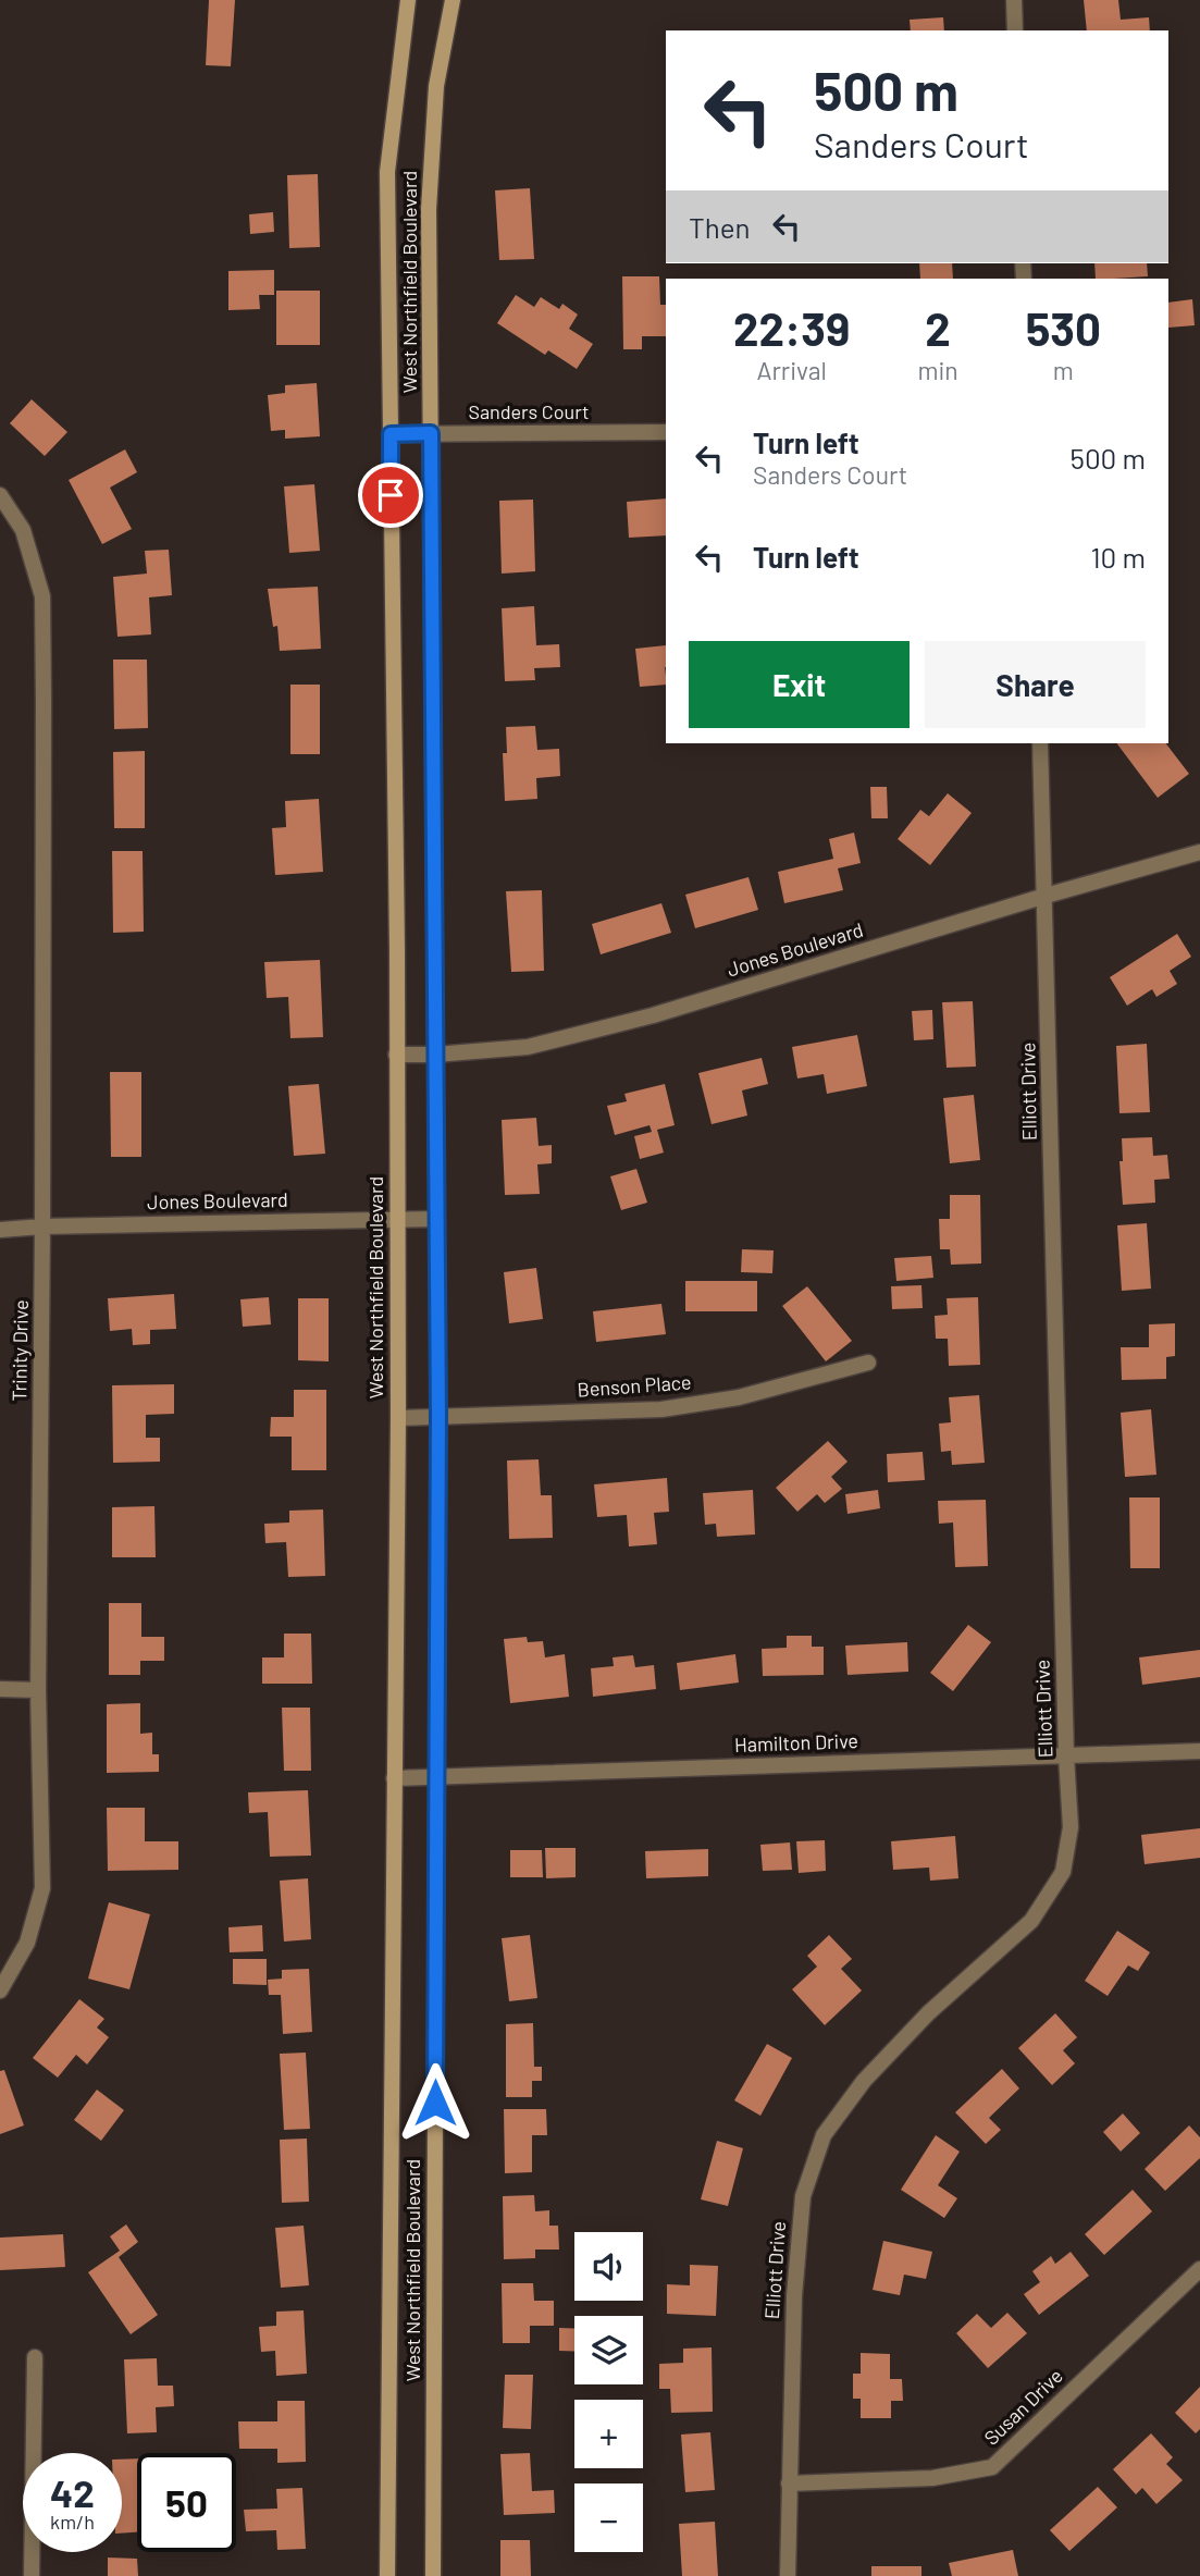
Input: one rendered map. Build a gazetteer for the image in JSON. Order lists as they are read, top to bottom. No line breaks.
{"streets":{"main road":["West Northfield Boulevard"],"street":["Sanders Court","Jones Boulevard","Elliott Drive","Trinity Drive","Benson Place","Hamilton Drive","Susan Drive"]},"crossings":[["West Northfield Boulevard","Sanders Court"],["West Northfield Boulevard","Jones Boulevard"],["West Northfield Boulevard","Benson Place"],["West Northfield Boulevard","Hamilton Drive"],["Jones Boulevard","Elliott Drive"],["Jones Boulevard","Trinity Drive"],["Elliott Drive","Hamilton Drive"],["Elliott Drive","Susan Drive"]],"page":{"turn":["500 m","Sanders Court"],"then":"Then","eta":["22:39","Arrival","2","min","530","m"],"list":[{"name":"Turn left","note":"Sanders Court","value":"500 m"},{"name":"Turn left","value":"10 m"}],"buttons":["Exit","Share"],"map_buttons":["+","−"],"speed":"42 km/h","limit":"50"}}
